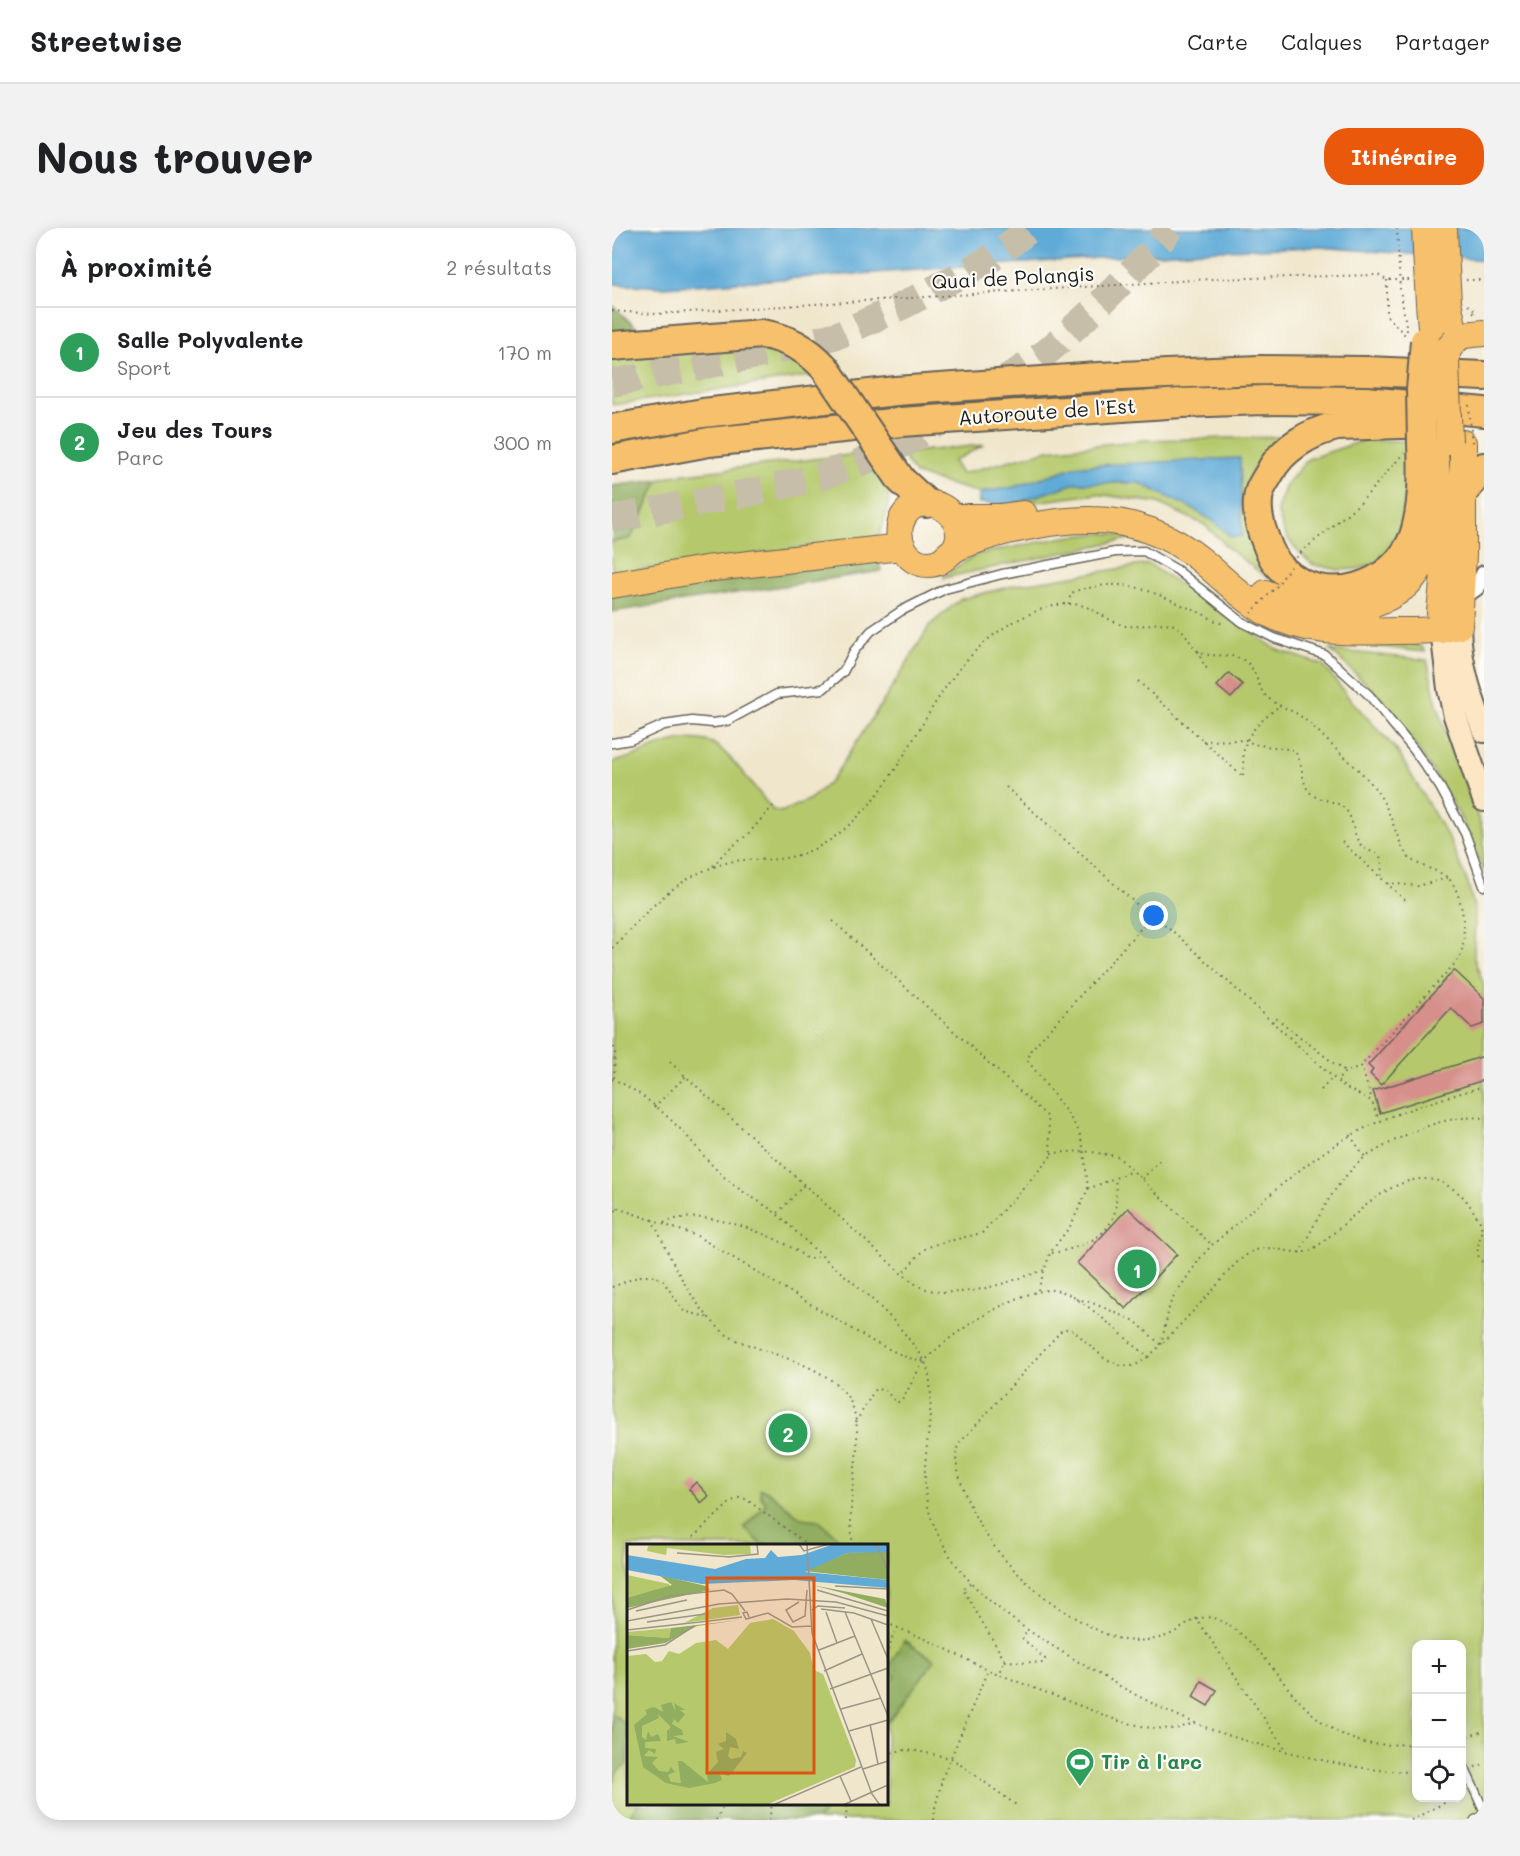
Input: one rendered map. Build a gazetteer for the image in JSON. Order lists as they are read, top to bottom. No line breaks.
{"streets":{"highway":["Autoroute de l’Est"],"path":["Quai de Polangis"]},"places":{"sports":["Tir à l'arc"]},"page":{"header":"Streetwise","nav":["Carte","Calques","Partager"],"buttons":"Itinéraire","title":"Nous trouver","heading":["À proximité","2 résultats"],"list":[{"mark":"1","name":"Salle Polyvalente","note":"Sport","value":"170 m"},{"mark":"2","name":"Jeu des Tours","note":"Parc","value":"300 m"}],"pins":["1","2"],"map_buttons":["+","−"]}}
